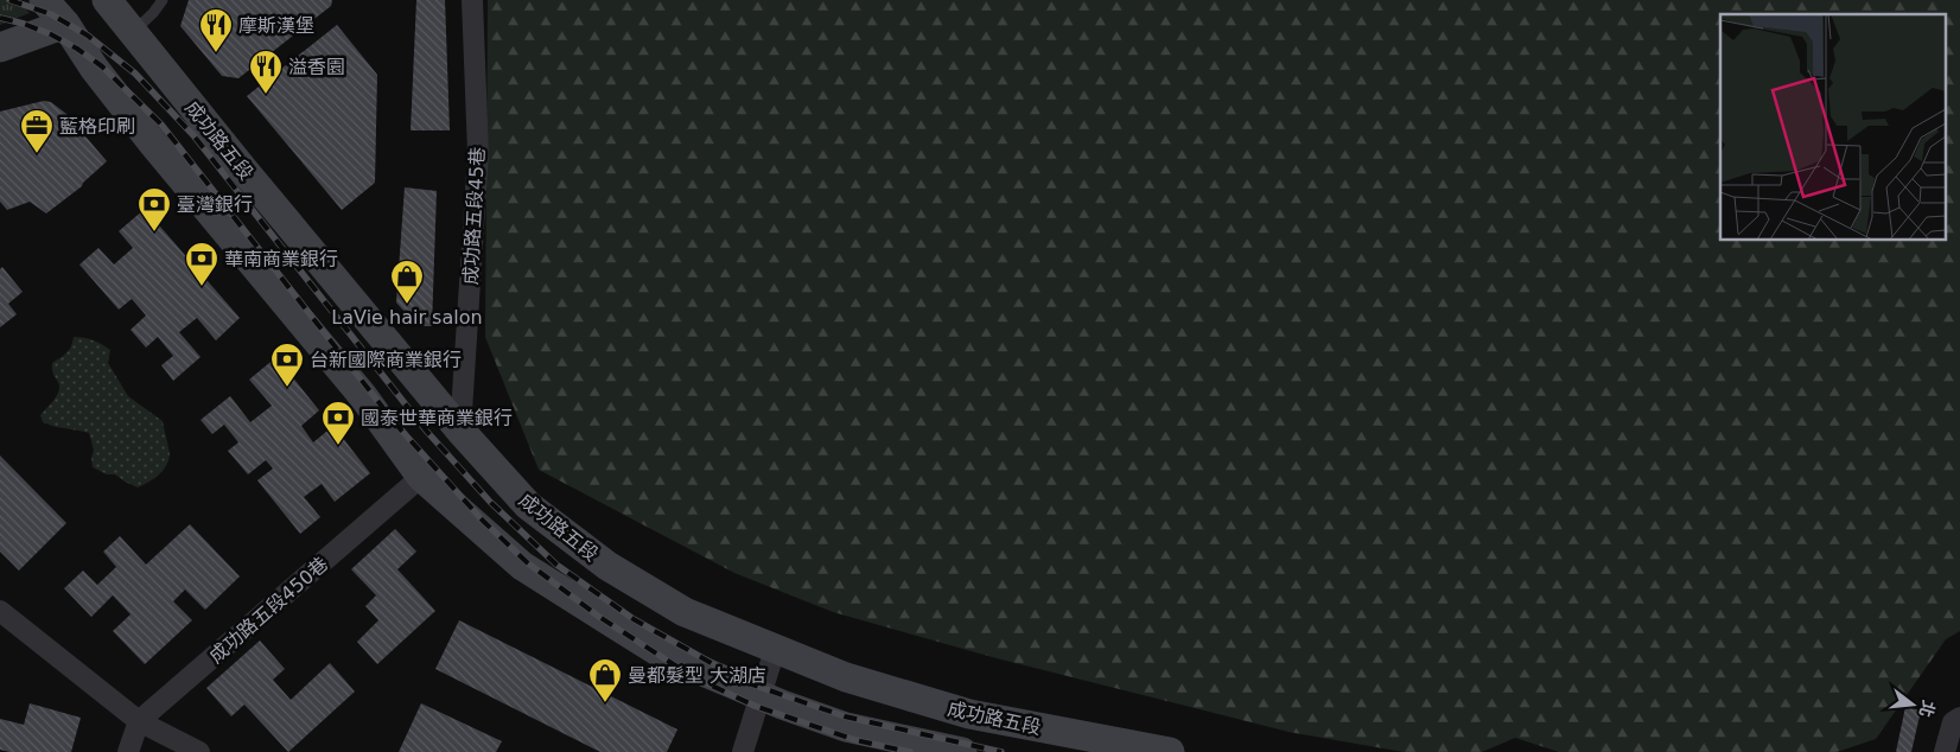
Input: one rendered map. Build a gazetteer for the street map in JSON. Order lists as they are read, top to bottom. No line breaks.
{"streets":{"main road":["成功路五段"],"street":["成功路五段45巷","成功路五段450巷"]},"crossings":[["成功路五段","成功路五段45巷"],["成功路五段","成功路五段450巷"]],"places":{"restaurant":["摩斯漢堡","溢香園"],"office":["藍格印刷"],"bank":["臺灣銀行","華南商業銀行","台新國際商業銀行","國泰世華商業銀行"],"shop":["LaVie hair salon","曼都髮型 大湖店"]},"north":"right"}
